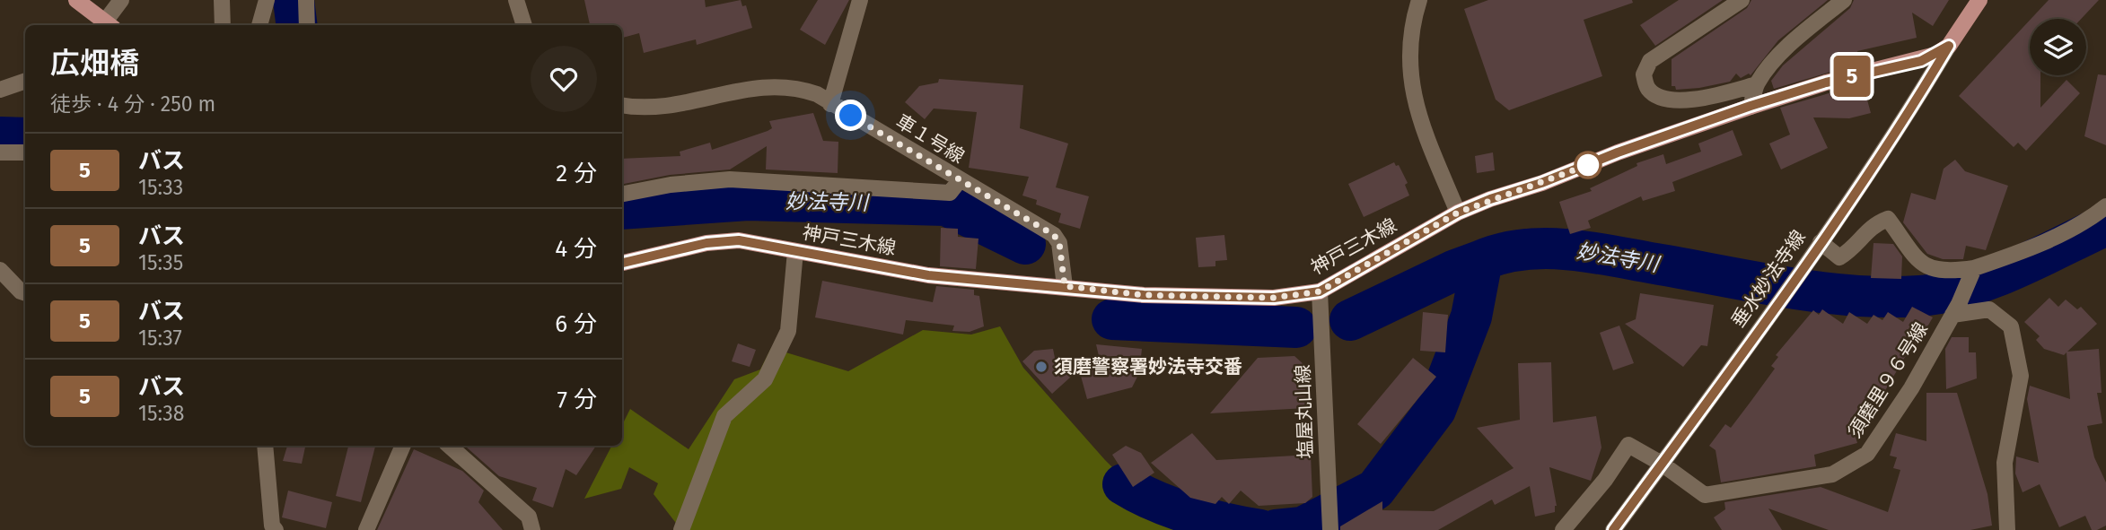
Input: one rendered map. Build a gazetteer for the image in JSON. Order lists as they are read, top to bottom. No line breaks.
{"streets":{"main road":["神戸三木線"],"street":["車１号線","垂水妙法寺線","須磨里９６号線","塩屋丸山線"]},"crossings":[["車１号線","神戸三木線"],["神戸三木線","垂水妙法寺線"],["神戸三木線","塩屋丸山線"],["垂水妙法寺線","須磨里９６号線"]],"water":["妙法寺川"],"places":["須磨警察署妙法寺交番"],"lines":["bus line 5"],"page":{"on_map":"5","heading":["広畑橋","徒歩 · 4 分 · 250 m"],"list":[{"mark":"5","name":"バス","note":"15:33","value":"2 分"},{"mark":"5","name":"バス","note":"15:35","value":"4 分"},{"mark":"5","name":"バス","note":"15:37","value":"6 分"},{"mark":"5","name":"バス","note":"15:38","value":"7 分"}]}}
